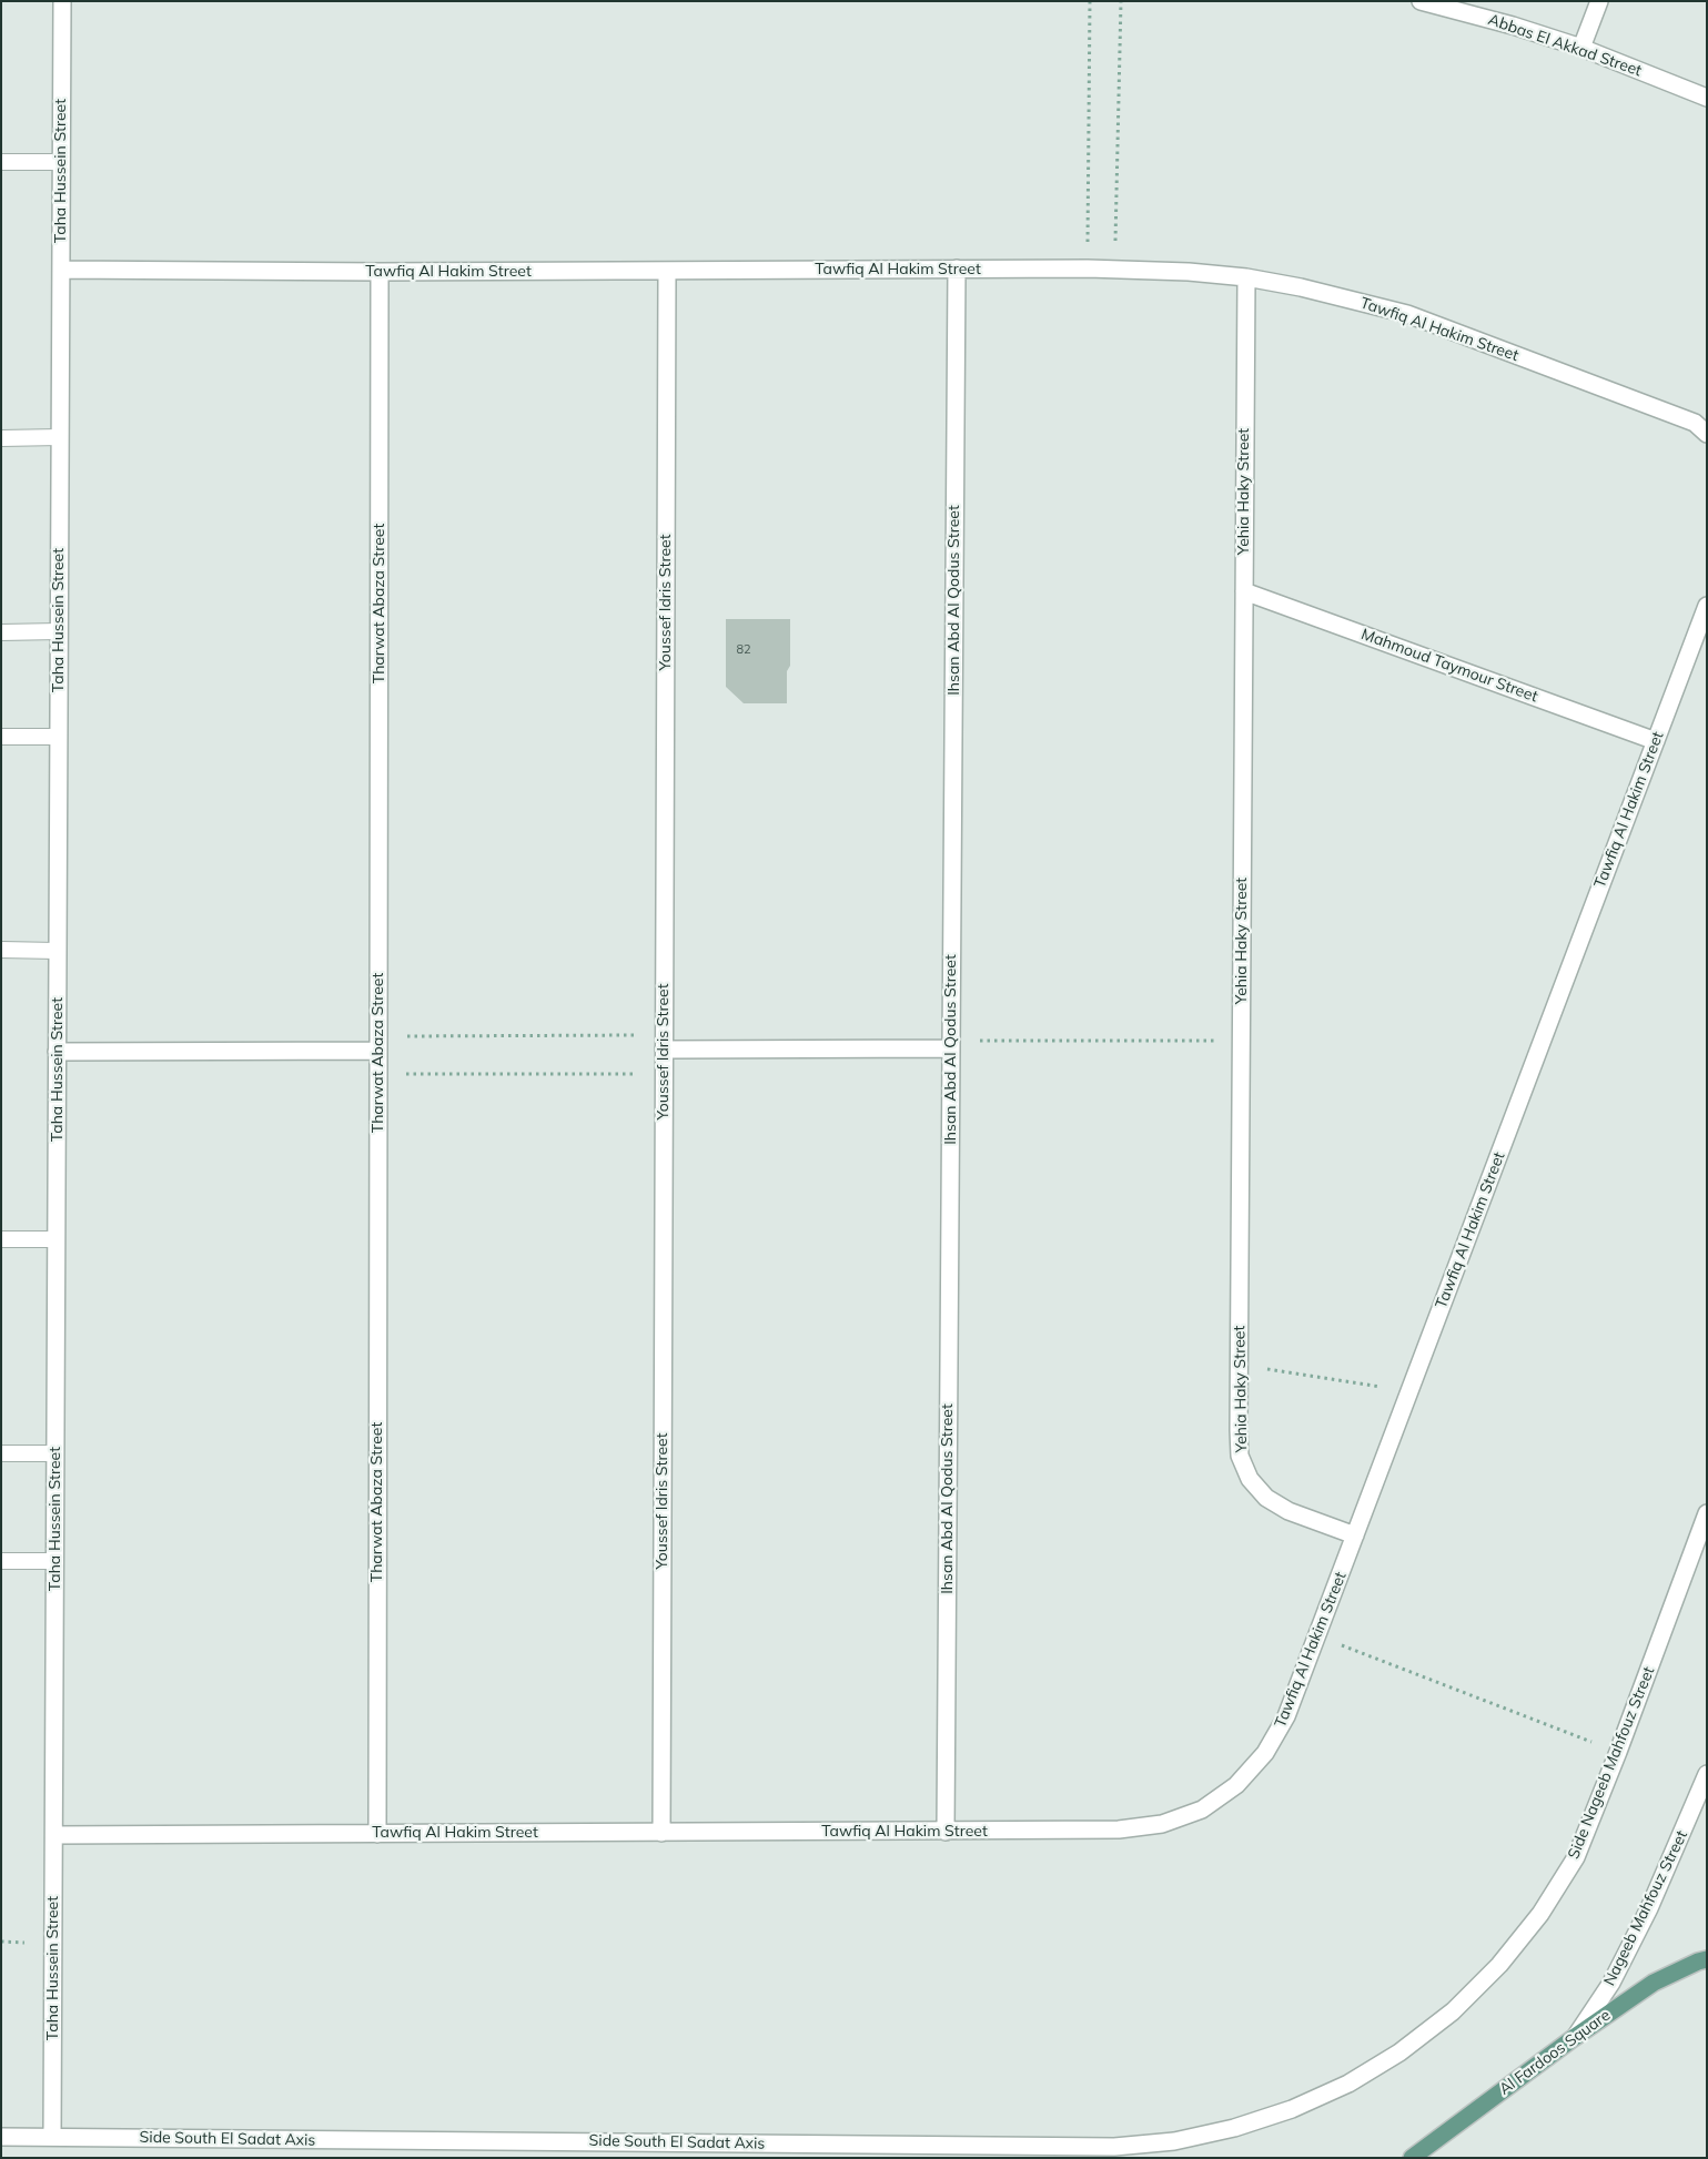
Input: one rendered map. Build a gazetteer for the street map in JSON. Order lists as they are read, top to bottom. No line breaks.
{"streets":{"main road":["Al Fardoos Square"],"street":["Abbas El Akkad Street","Taha Hussein Street","Tawfiq Al Hakim Street","Yehia Haky Street","Ihsan Abd Al Qodus Street","Youssef Idris Street","Tharwat Abaza Street","Mahmoud Taymour Street","Side Nageeb Mahfouz Street","Nageeb Mahfouz Street","Side South El Sadat Axis"]},"crossings":[["Taha Hussein Street","Tawfiq Al Hakim Street"],["Taha Hussein Street","Side South El Sadat Axis"],["Tawfiq Al Hakim Street","Yehia Haky Street"],["Tawfiq Al Hakim Street","Ihsan Abd Al Qodus Street"],["Tawfiq Al Hakim Street","Youssef Idris Street"],["Tawfiq Al Hakim Street","Tharwat Abaza Street"],["Tawfiq Al Hakim Street","Mahmoud Taymour Street"],["Yehia Haky Street","Mahmoud Taymour Street"],["Side Nageeb Mahfouz Street","Side South El Sadat Axis"],["Nageeb Mahfouz Street","Al Fardoos Square"]],"house_numbers":["82"]}
